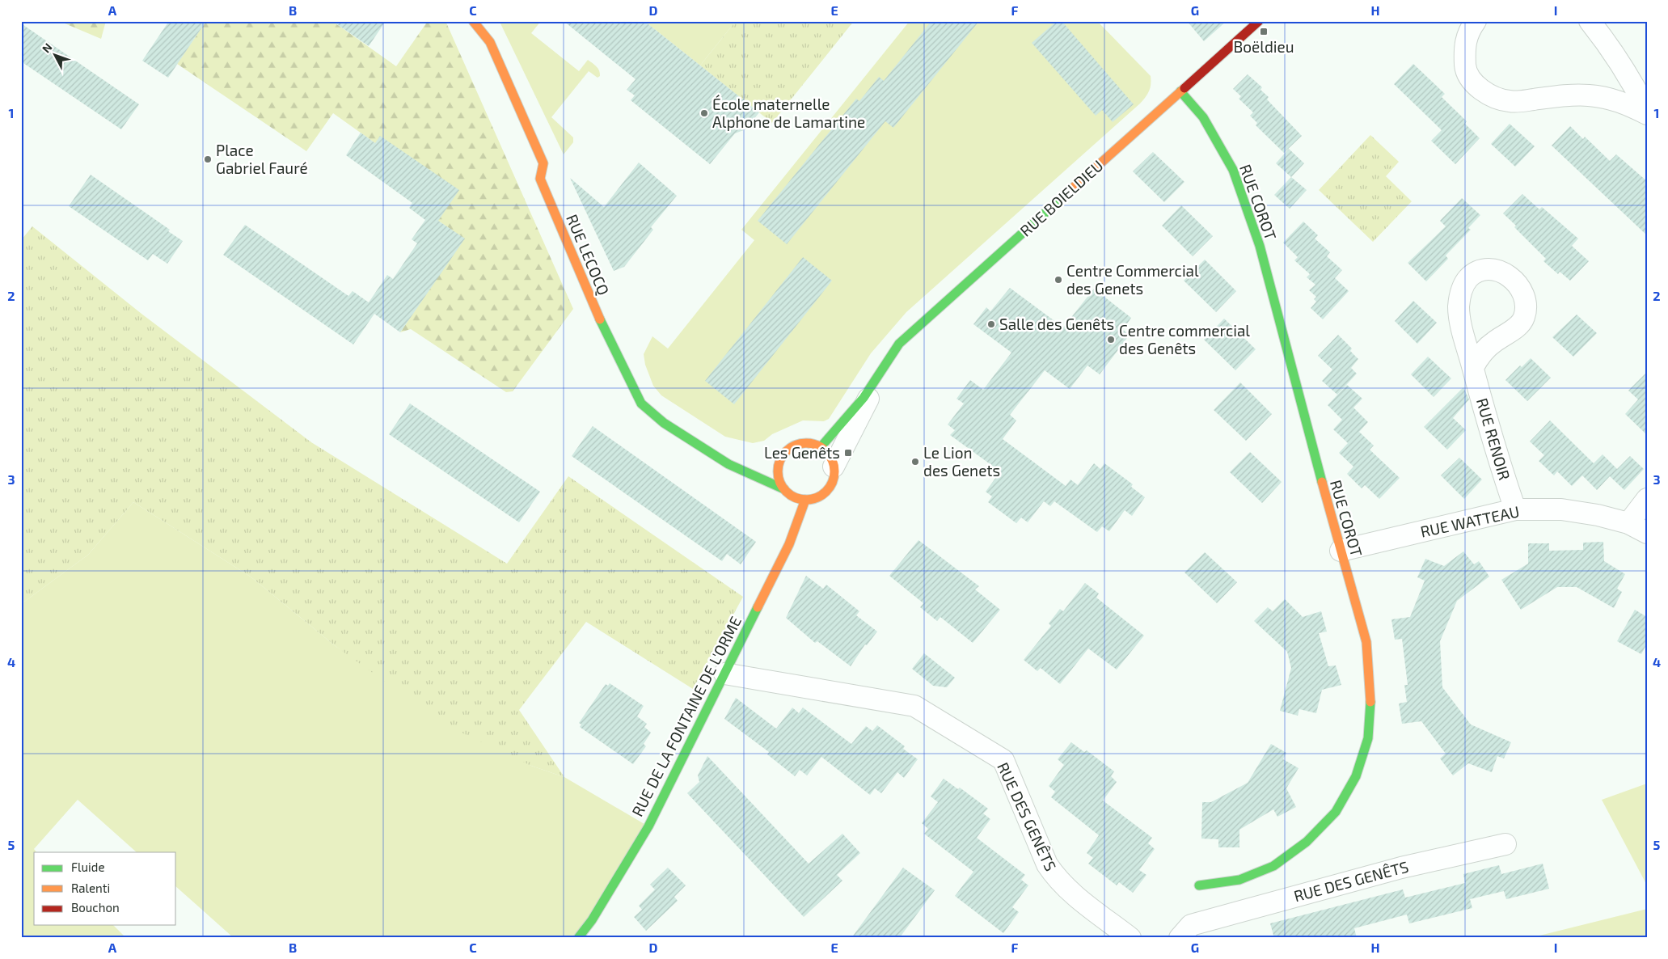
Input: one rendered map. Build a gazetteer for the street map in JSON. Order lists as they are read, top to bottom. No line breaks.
{"streets":{"street":["RUE BOIELDIEU","RUE COROT","RUE LECOCQ","RUE RENOIR","RUE WATTEAU","RUE DE LA FONTAINE DE L'ORME","RUE DES GENÊTS"]},"crossings":[["RUE BOIELDIEU","RUE COROT"],["RUE BOIELDIEU","RUE LECOCQ"],["RUE BOIELDIEU","RUE DE LA FONTAINE DE L'ORME"],["RUE COROT","RUE WATTEAU"],["RUE LECOCQ","RUE DE LA FONTAINE DE L'ORME"],["RUE RENOIR","RUE WATTEAU"],["RUE DE LA FONTAINE DE L'ORME","RUE DES GENÊTS"]],"places":{"transit":["Boëldieu","Les Genêts"],"other":["École maternelle Alphone de Lamartine","Place Gabriel Fauré","Centre Commercial des Genets","Salle des Genêts","Centre commercial des Genêts","Le Lion des Genets"]},"legend":["Fluide","Ralenti","Bouchon"],"north":"top left","grid":{"columns":["A","B","C","D","E","F","G","H","I"],"rows":["1","2","3","4","5"]}}
